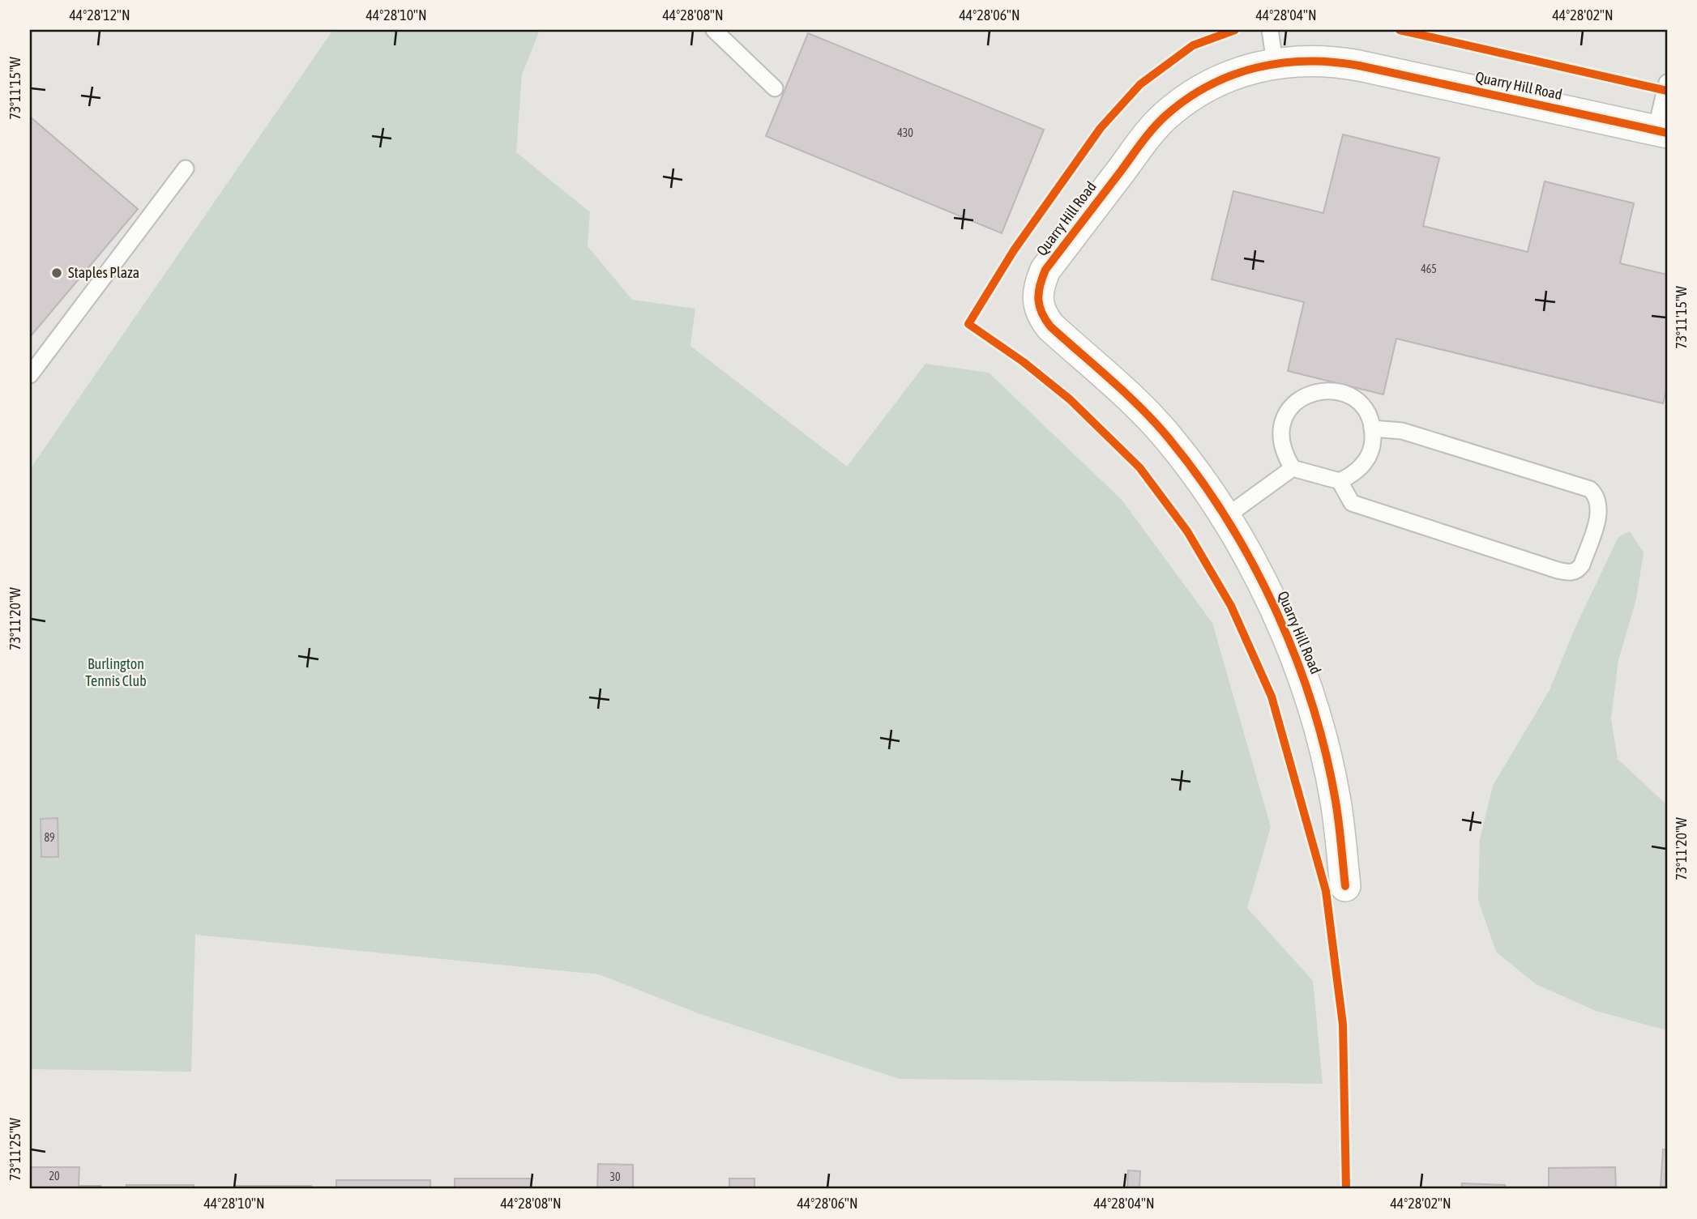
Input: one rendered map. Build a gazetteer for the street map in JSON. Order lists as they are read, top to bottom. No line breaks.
{"streets":{"street":["Quarry Hill Road"]},"parks":["Burlington Tennis Club"],"places":["Staples Plaza"],"house_numbers":["430","465","89","20","30"],"coordinates":["44°28'12\"N","44°28'10\"N","44°28'08\"N","44°28'06\"N","44°28'04\"N","44°28'02\"N","73°11'15\"W","73°11'20\"W","73°11'25\"W"]}
